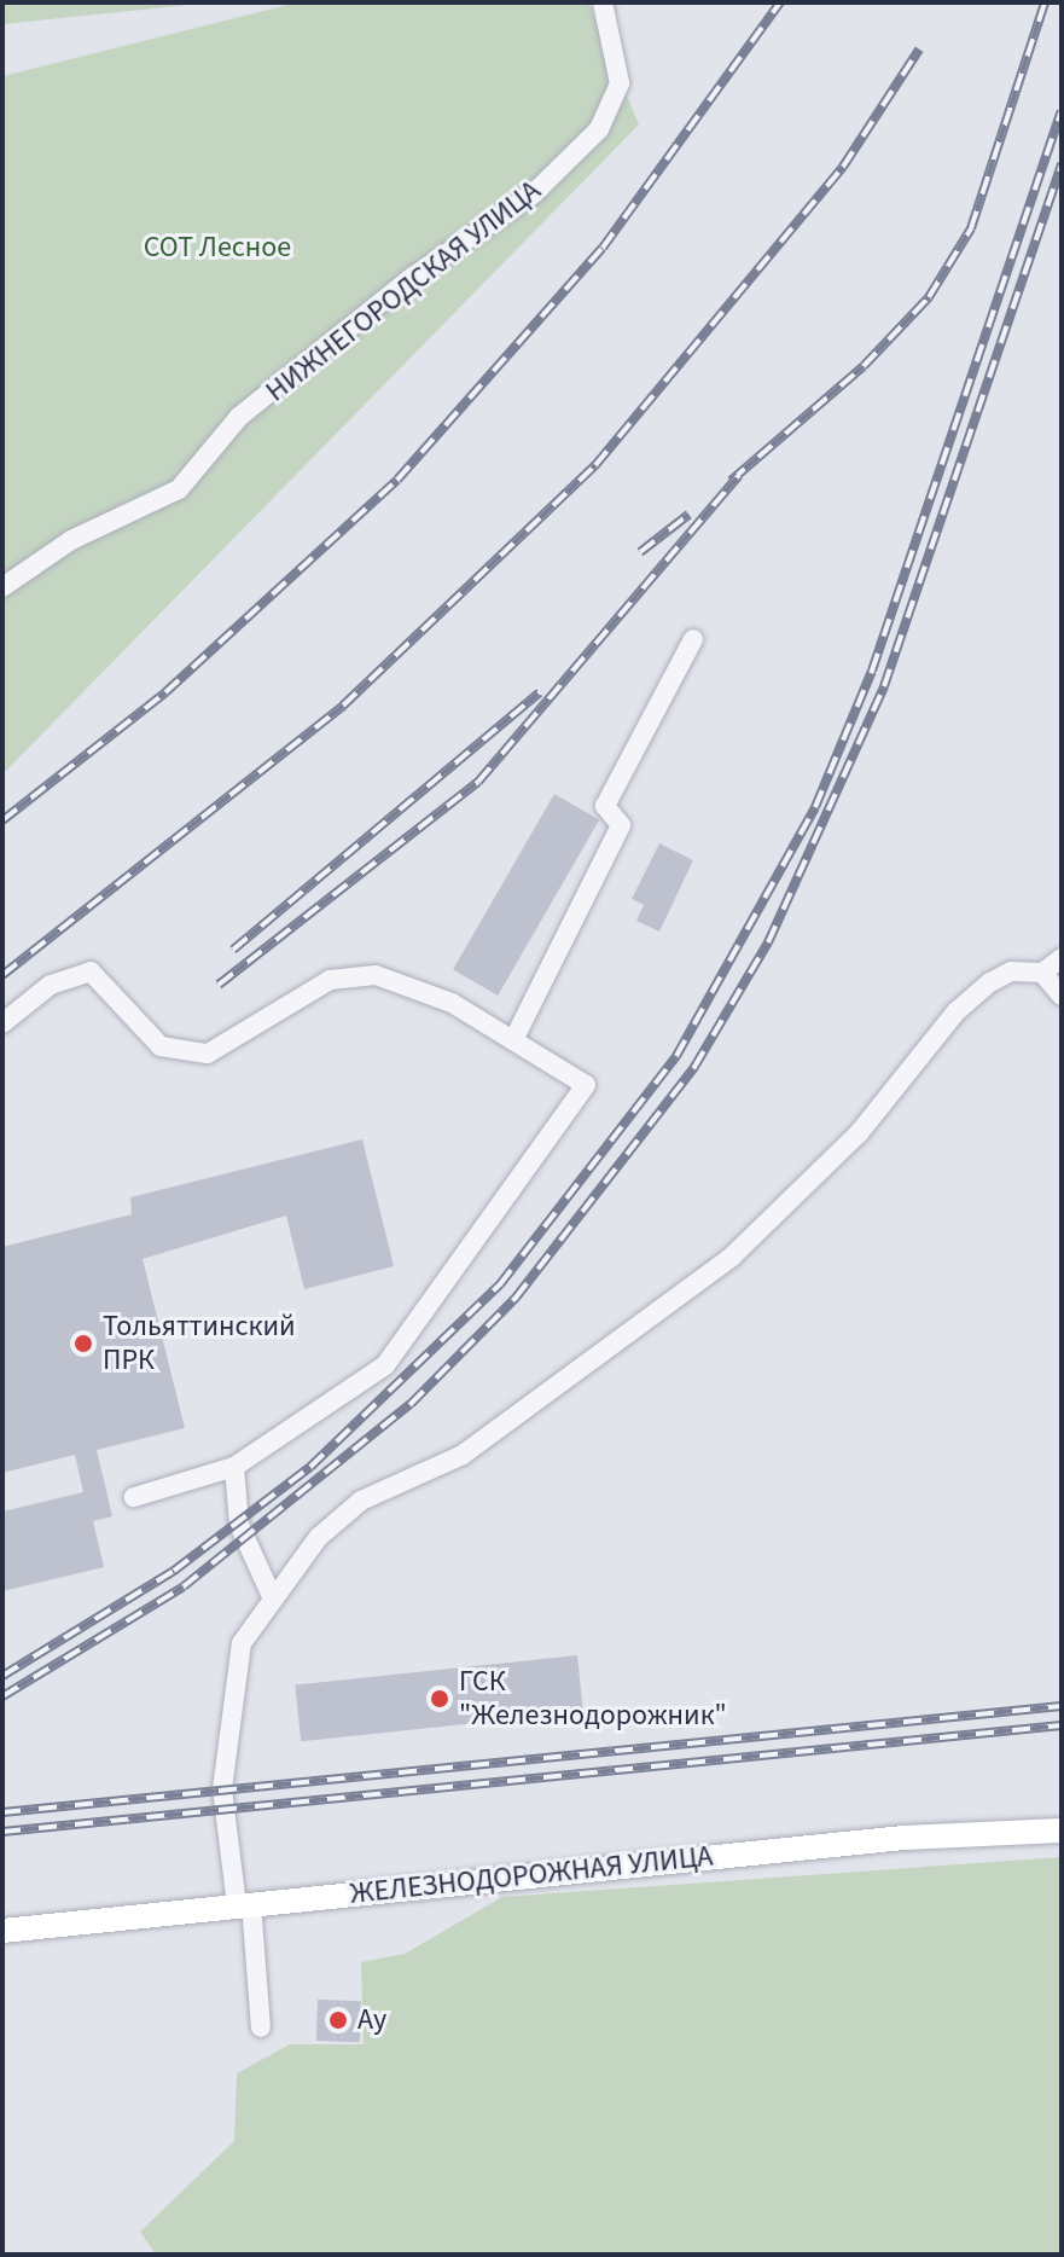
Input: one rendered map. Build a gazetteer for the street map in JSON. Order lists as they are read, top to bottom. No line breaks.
{"streets":{"main road":["ЖЕЛЕЗНОДОРОЖНАЯ УЛИЦА"],"street":["НИЖНЕГОРОДСКАЯ УЛИЦА"]},"parks":["СОТ Лесное"],"places":["Тольяттинский ПРК","ГСК \"Железнодорожник\"","Ау"]}
